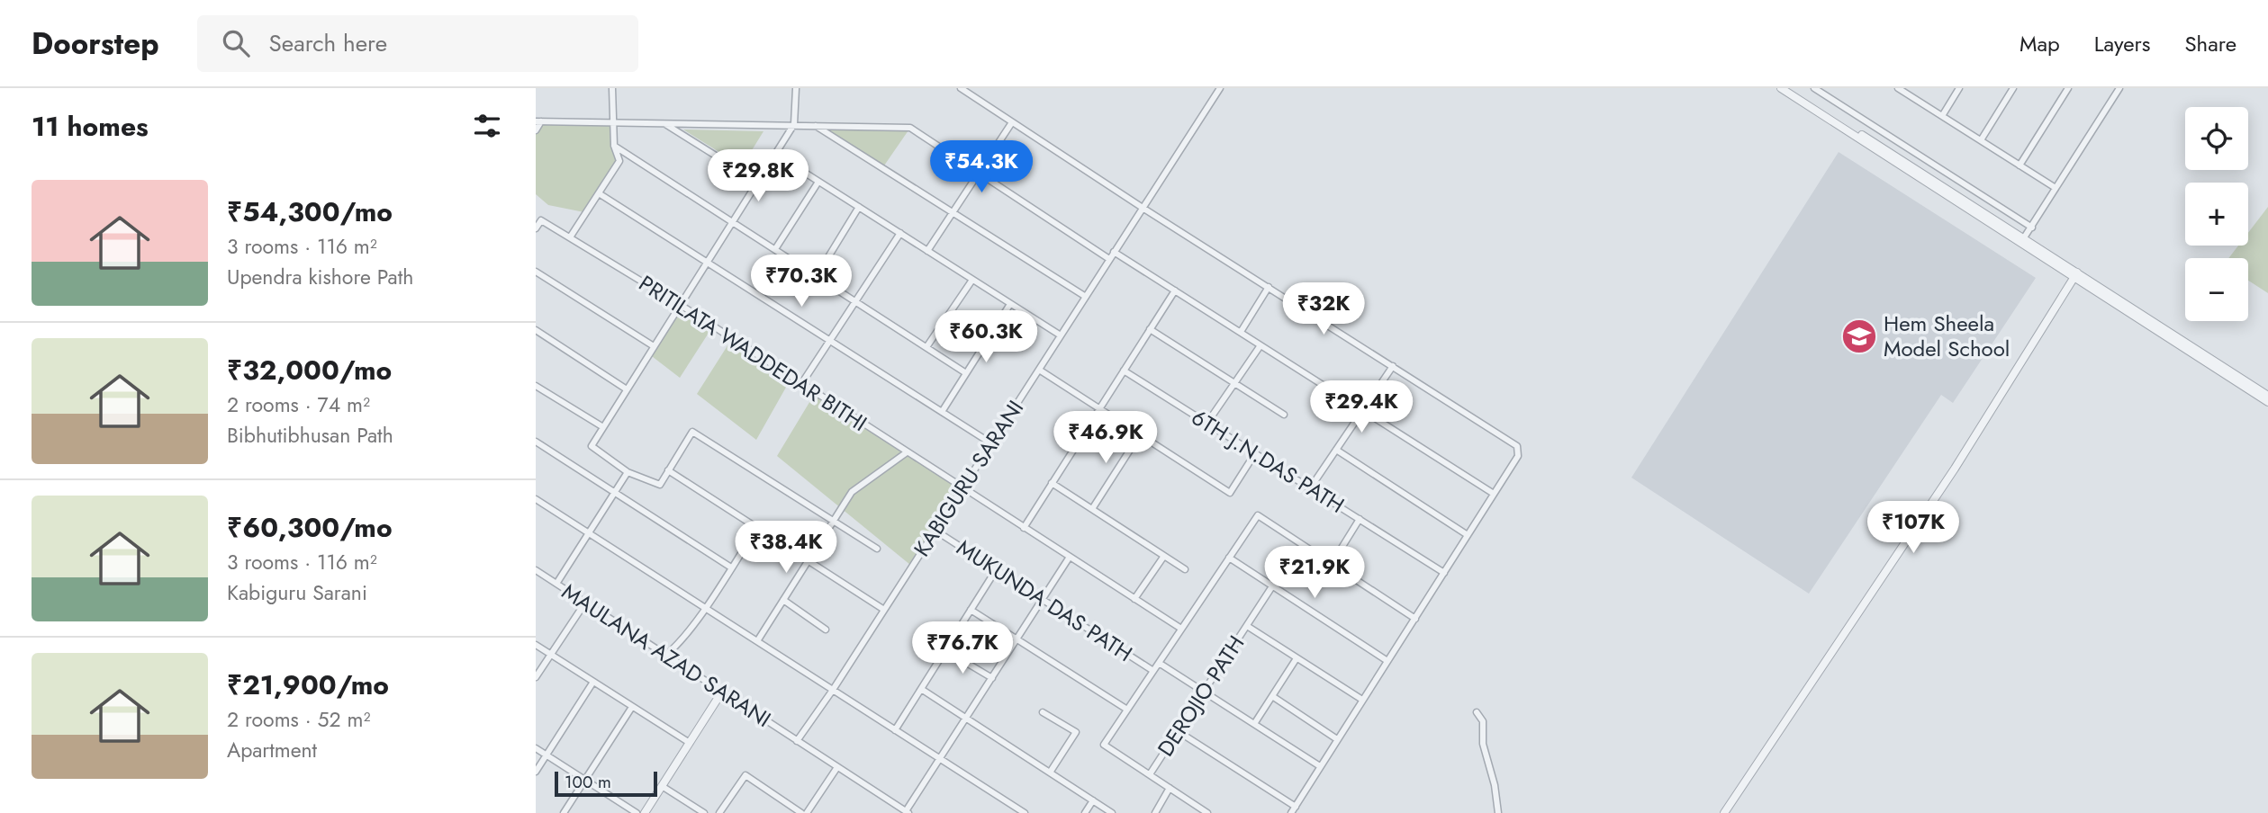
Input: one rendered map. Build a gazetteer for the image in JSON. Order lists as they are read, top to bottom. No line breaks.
{"streets":{"street":["PRITILATA WADDEDAR BITHI","6TH J.N.DAS PATH","KABIGURU SARANI","MUKUNDA DAS PATH","MAULANA AZAD SARANI","DEROJIO PATH"]},"crossings":[["PRITILATA WADDEDAR BITHI","KABIGURU SARANI"],["KABIGURU SARANI","MUKUNDA DAS PATH"],["KABIGURU SARANI","MAULANA AZAD SARANI"]],"places":{"school or university":["Hem Sheela Model School"]},"scale_bar":"100 m","page":{"header":"Doorstep","search":"Search here","nav":["Map","Layers","Share"],"heading":"11 homes","map_buttons":["+","−"],"price":["₹54.3K","₹29.8K","₹70.3K","₹32K","₹60.3K","₹29.4K","₹46.9K","₹107K","₹38.4K","₹21.9K","₹76.7K"],"list":[{"name":"₹54,300/mo","note":"3 rooms · 116 m² · Upendra kishore Path"},{"name":"₹32,000/mo","note":"2 rooms · 74 m² · Bibhutibhusan Path"},{"name":"₹60,300/mo","note":"3 rooms · 116 m² · Kabiguru Sarani"},{"name":"₹21,900/mo","note":"2 rooms · 52 m² · Apartment"}],"scale":"100 m"}}
